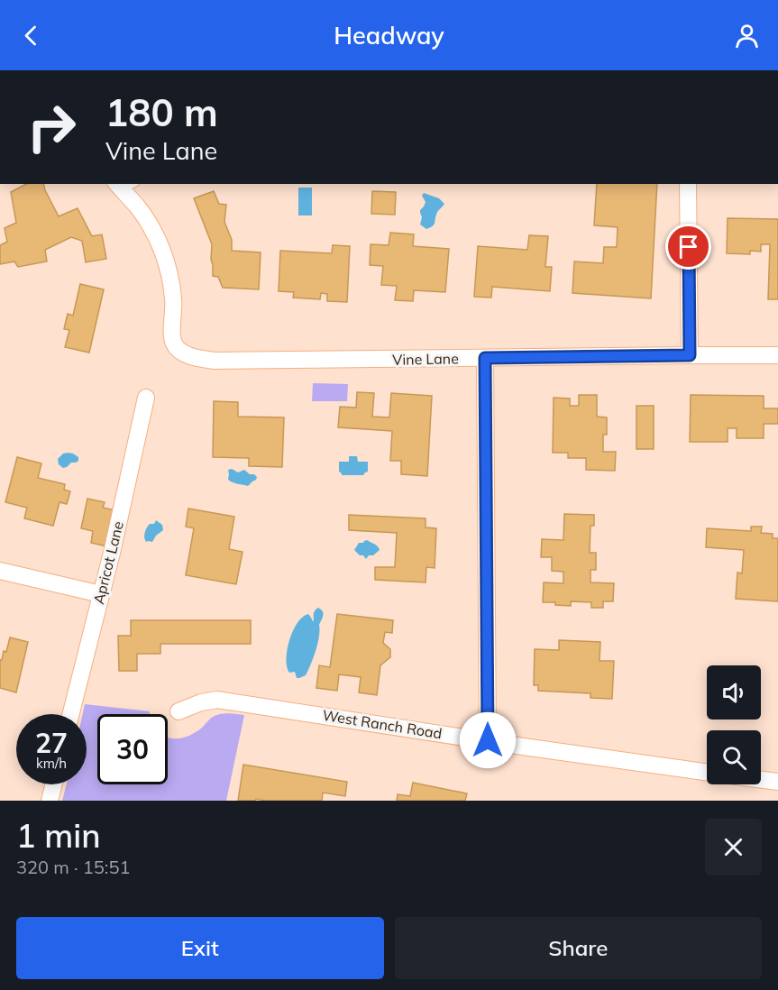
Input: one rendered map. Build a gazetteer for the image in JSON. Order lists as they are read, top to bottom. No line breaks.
{"streets":{"street":["Vine Lane","Apricot Lane","West Ranch Road"]},"page":{"header":"Headway","turn":["180 m","Vine Lane"],"speed":"27 km/h","limit":"30","heading":["1 min","320 m · 15:51"],"buttons":["Exit","Share"]}}
